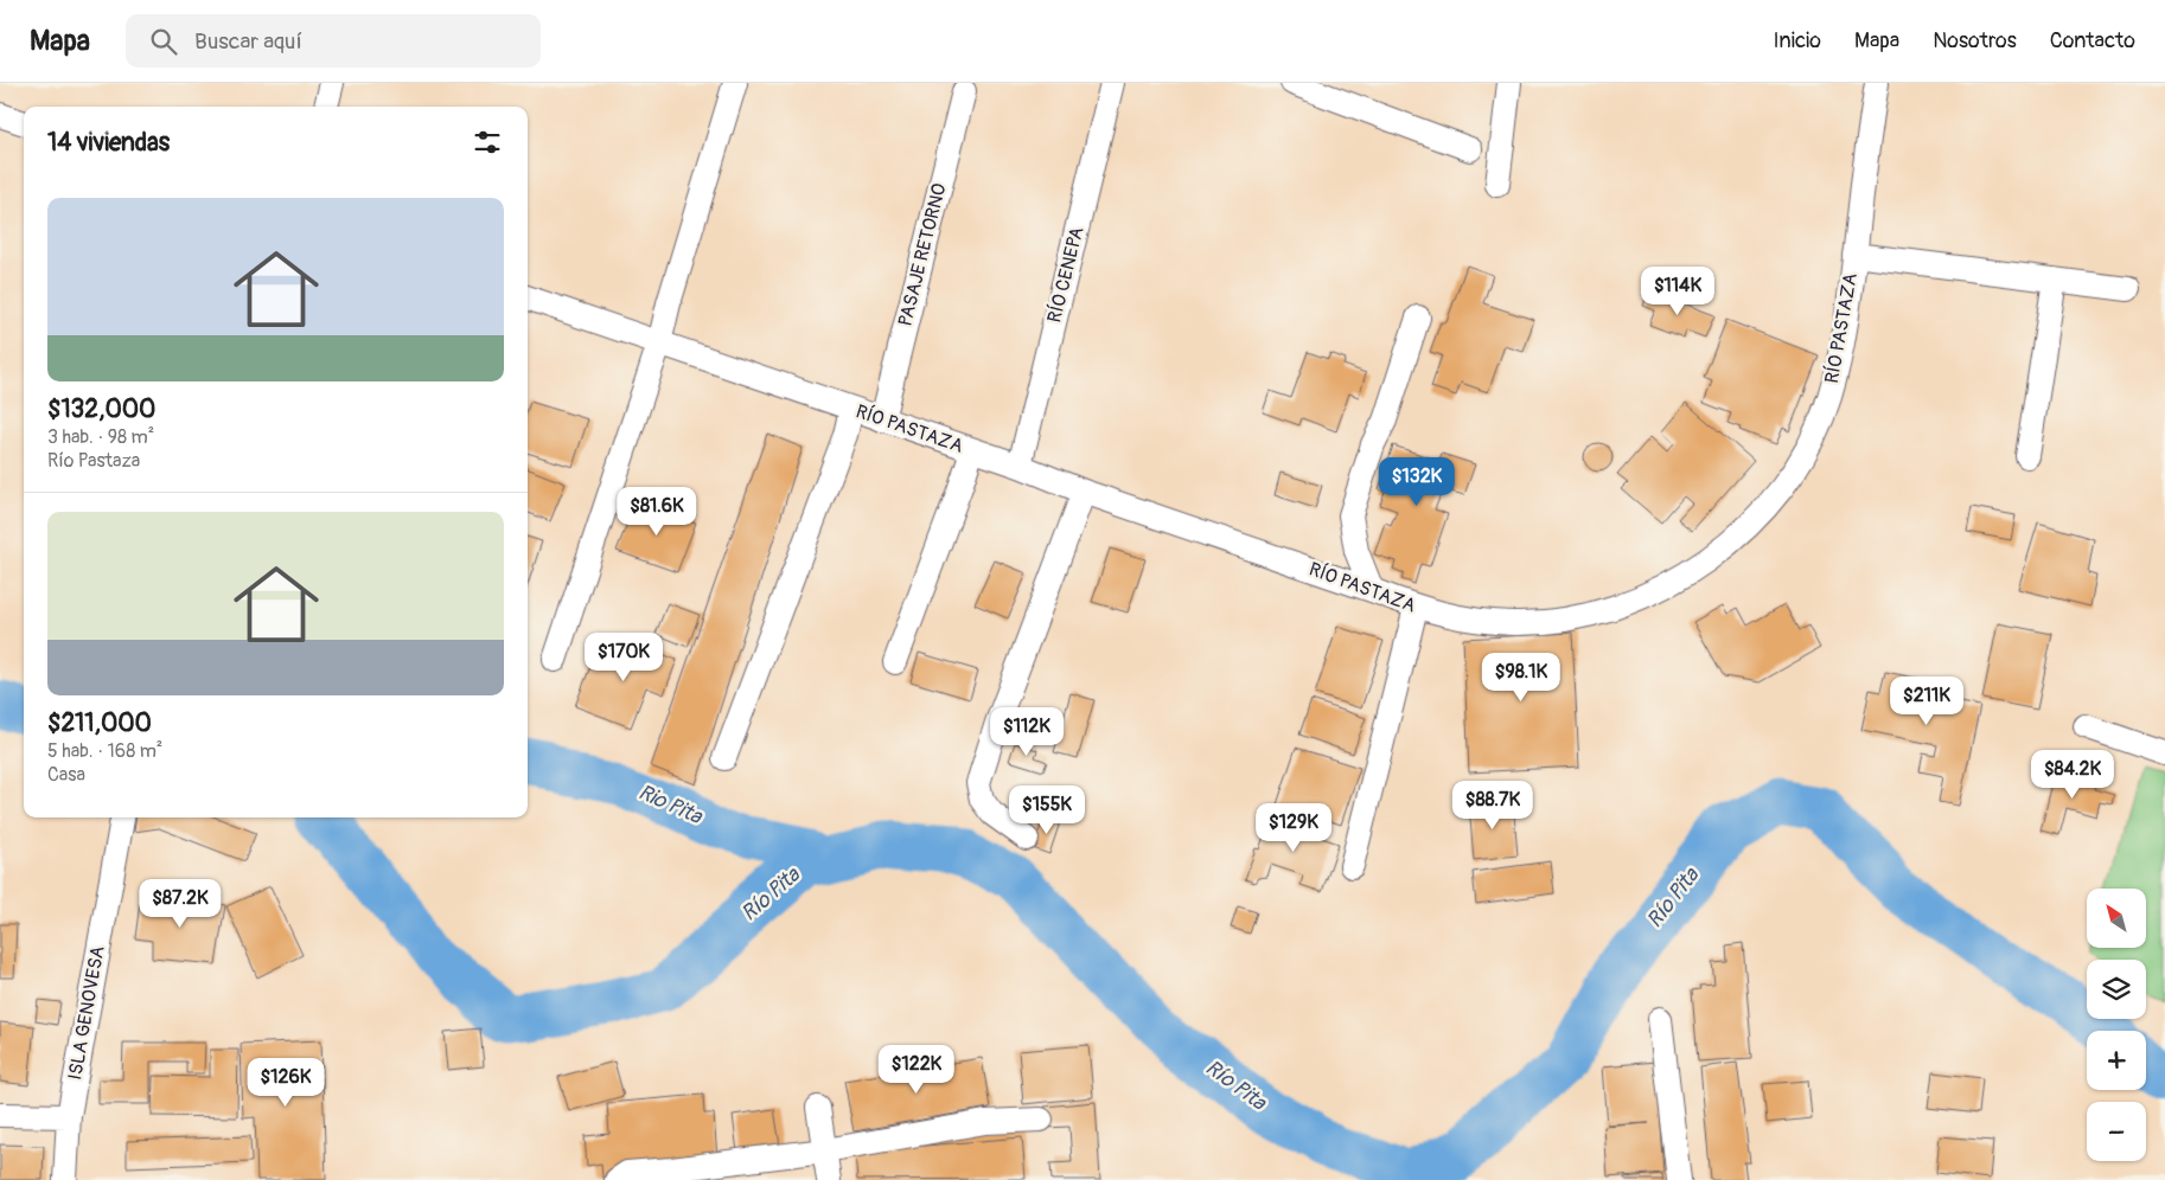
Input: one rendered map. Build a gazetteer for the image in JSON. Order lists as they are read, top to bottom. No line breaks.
{"streets":{"street":["PASAJE RETORNO","RÍO CENEPA","RÍO PASTAZA","ISLA GENOVESA"]},"crossings":[["PASAJE RETORNO","RÍO PASTAZA"],["RÍO CENEPA","RÍO PASTAZA"]],"water":["Rio Pita","Río Pita"],"north":"top left","page":{"header":"Mapa","search":"Buscar aquí","nav":["Inicio","Mapa","Nosotros","Contacto"],"heading":"14 viviendas","list":[{"name":"$132,000","note":"3 hab. · 98 m² · Río Pastaza"},{"name":"$211,000","note":"5 hab. · 168 m² · Casa"}],"price":["$114K","$132K","$81.6K","$170K","$98.1K","$211K","$112K","$84.2K","$88.7K","$155K","$129K","$87.2K","$122K","$126K"],"map_buttons":["+","−"]}}
